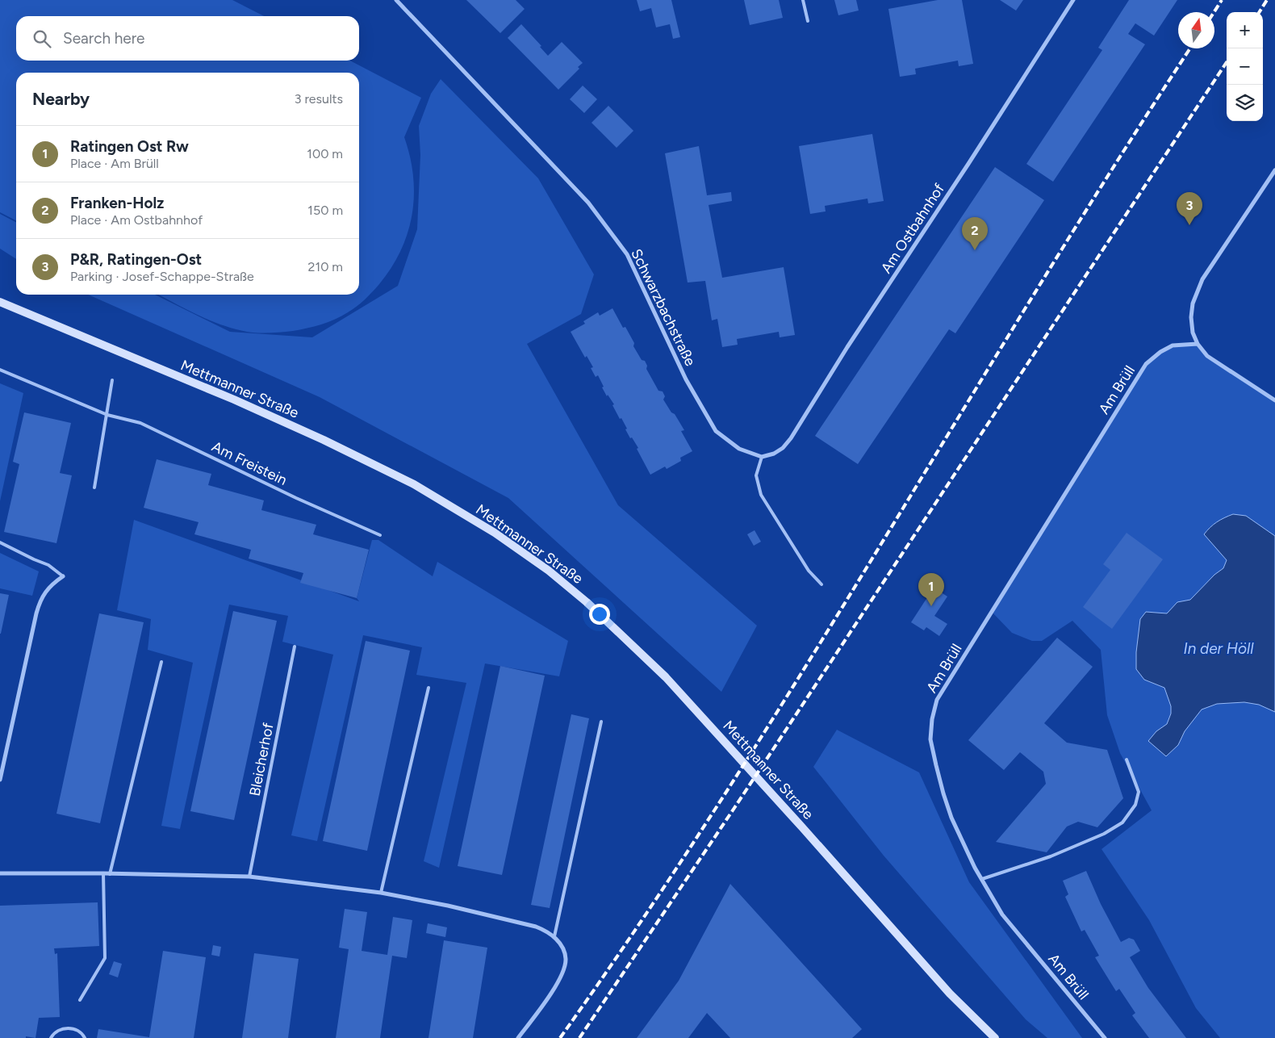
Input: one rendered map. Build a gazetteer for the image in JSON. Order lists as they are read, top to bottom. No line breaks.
{"streets":{"main road":["Mettmanner Straße"],"street":["Am Ostbahnhof","Schwarzbachstraße","Am Brüll"],"lane":["Am Freistein","Bleicherhof"]},"crossings":[["Am Ostbahnhof","Schwarzbachstraße"]],"water":["In der Höll"],"north":"top","page":{"map_buttons":["+","−"],"search":"Search here","heading":["Nearby","3 results"],"list":[{"mark":"1","name":"Ratingen Ost Rw","note":"Place · Am Brüll","value":"100 m"},{"mark":"2","name":"Franken-Holz","note":"Place · Am Ostbahnhof","value":"150 m"},{"mark":"3","name":"P&R, Ratingen-Ost","note":"Parking · Josef-Schappe-Straße","value":"210 m"}],"pins":["3","2","1"]}}
